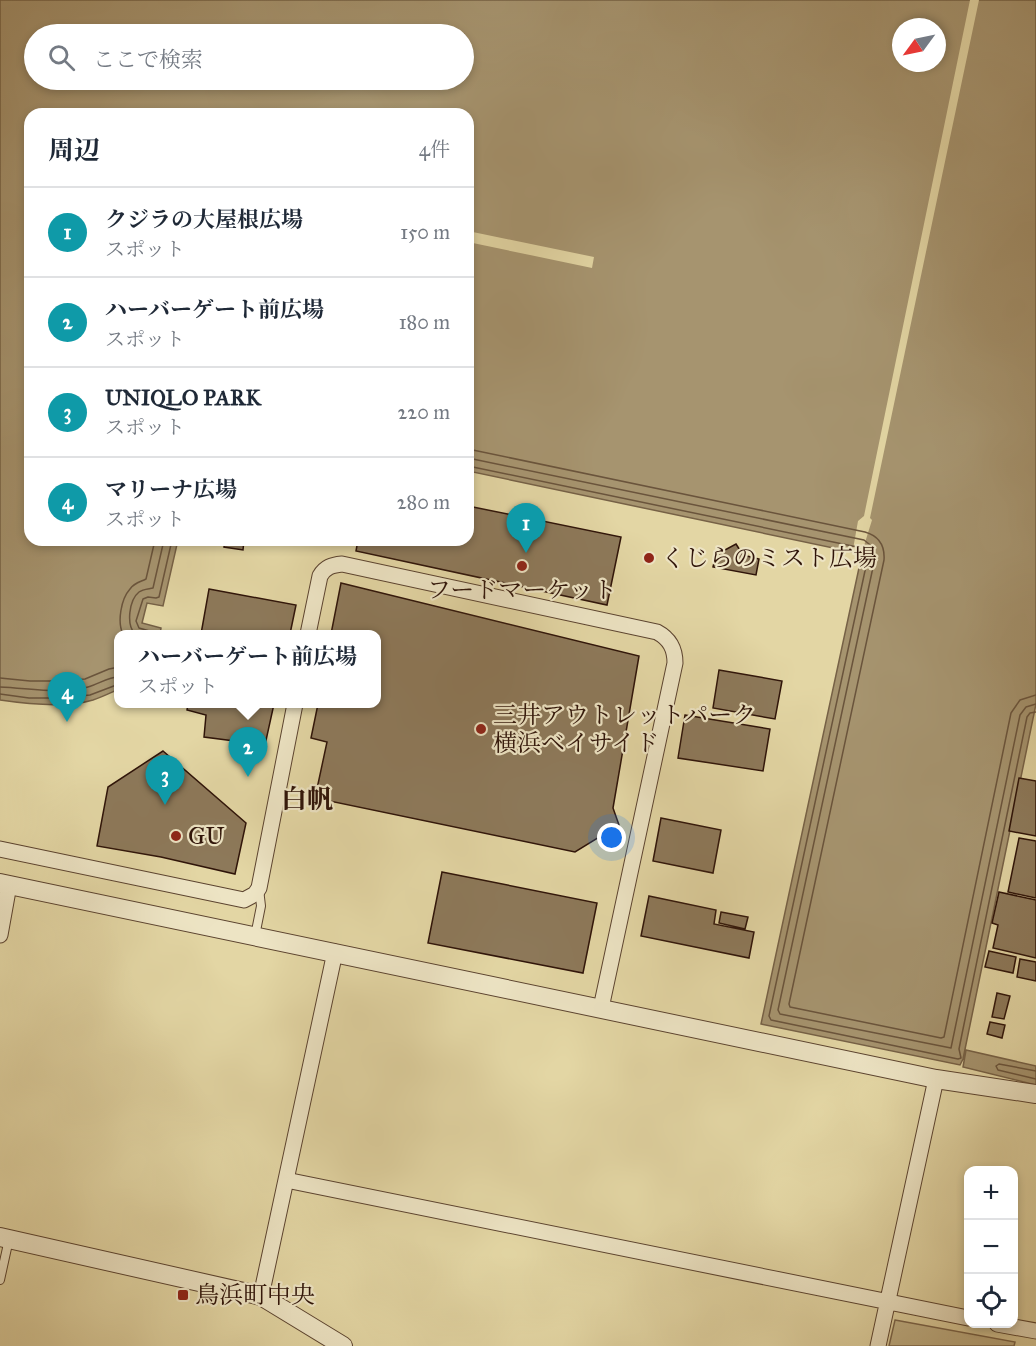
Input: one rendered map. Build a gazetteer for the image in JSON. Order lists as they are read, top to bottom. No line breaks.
{"districts":["白帆"],"places":{"other":["くじらのミスト広場","フードマーケット","三井アウトレットパーク 横浜ベイサイド","GU"],"transit":["鳥浜町中央"]},"north":"bottom left","page":{"search":"ここで検索","heading":["周辺","4件"],"list":[{"mark":"1","name":"クジラの大屋根広場","note":"スポット","value":"150 m"},{"mark":"2","name":"ハーバーゲート前広場","note":"スポット","value":"180 m"},{"mark":"3","name":"UNIQLO PARK","note":"スポット","value":"220 m"},{"mark":"4","name":"マリーナ広場","note":"スポット","value":"280 m"}],"pins":["1","4","2","3"],"popup":["ハーバーゲート前広場","スポット"],"map_buttons":["+","−"]}}
